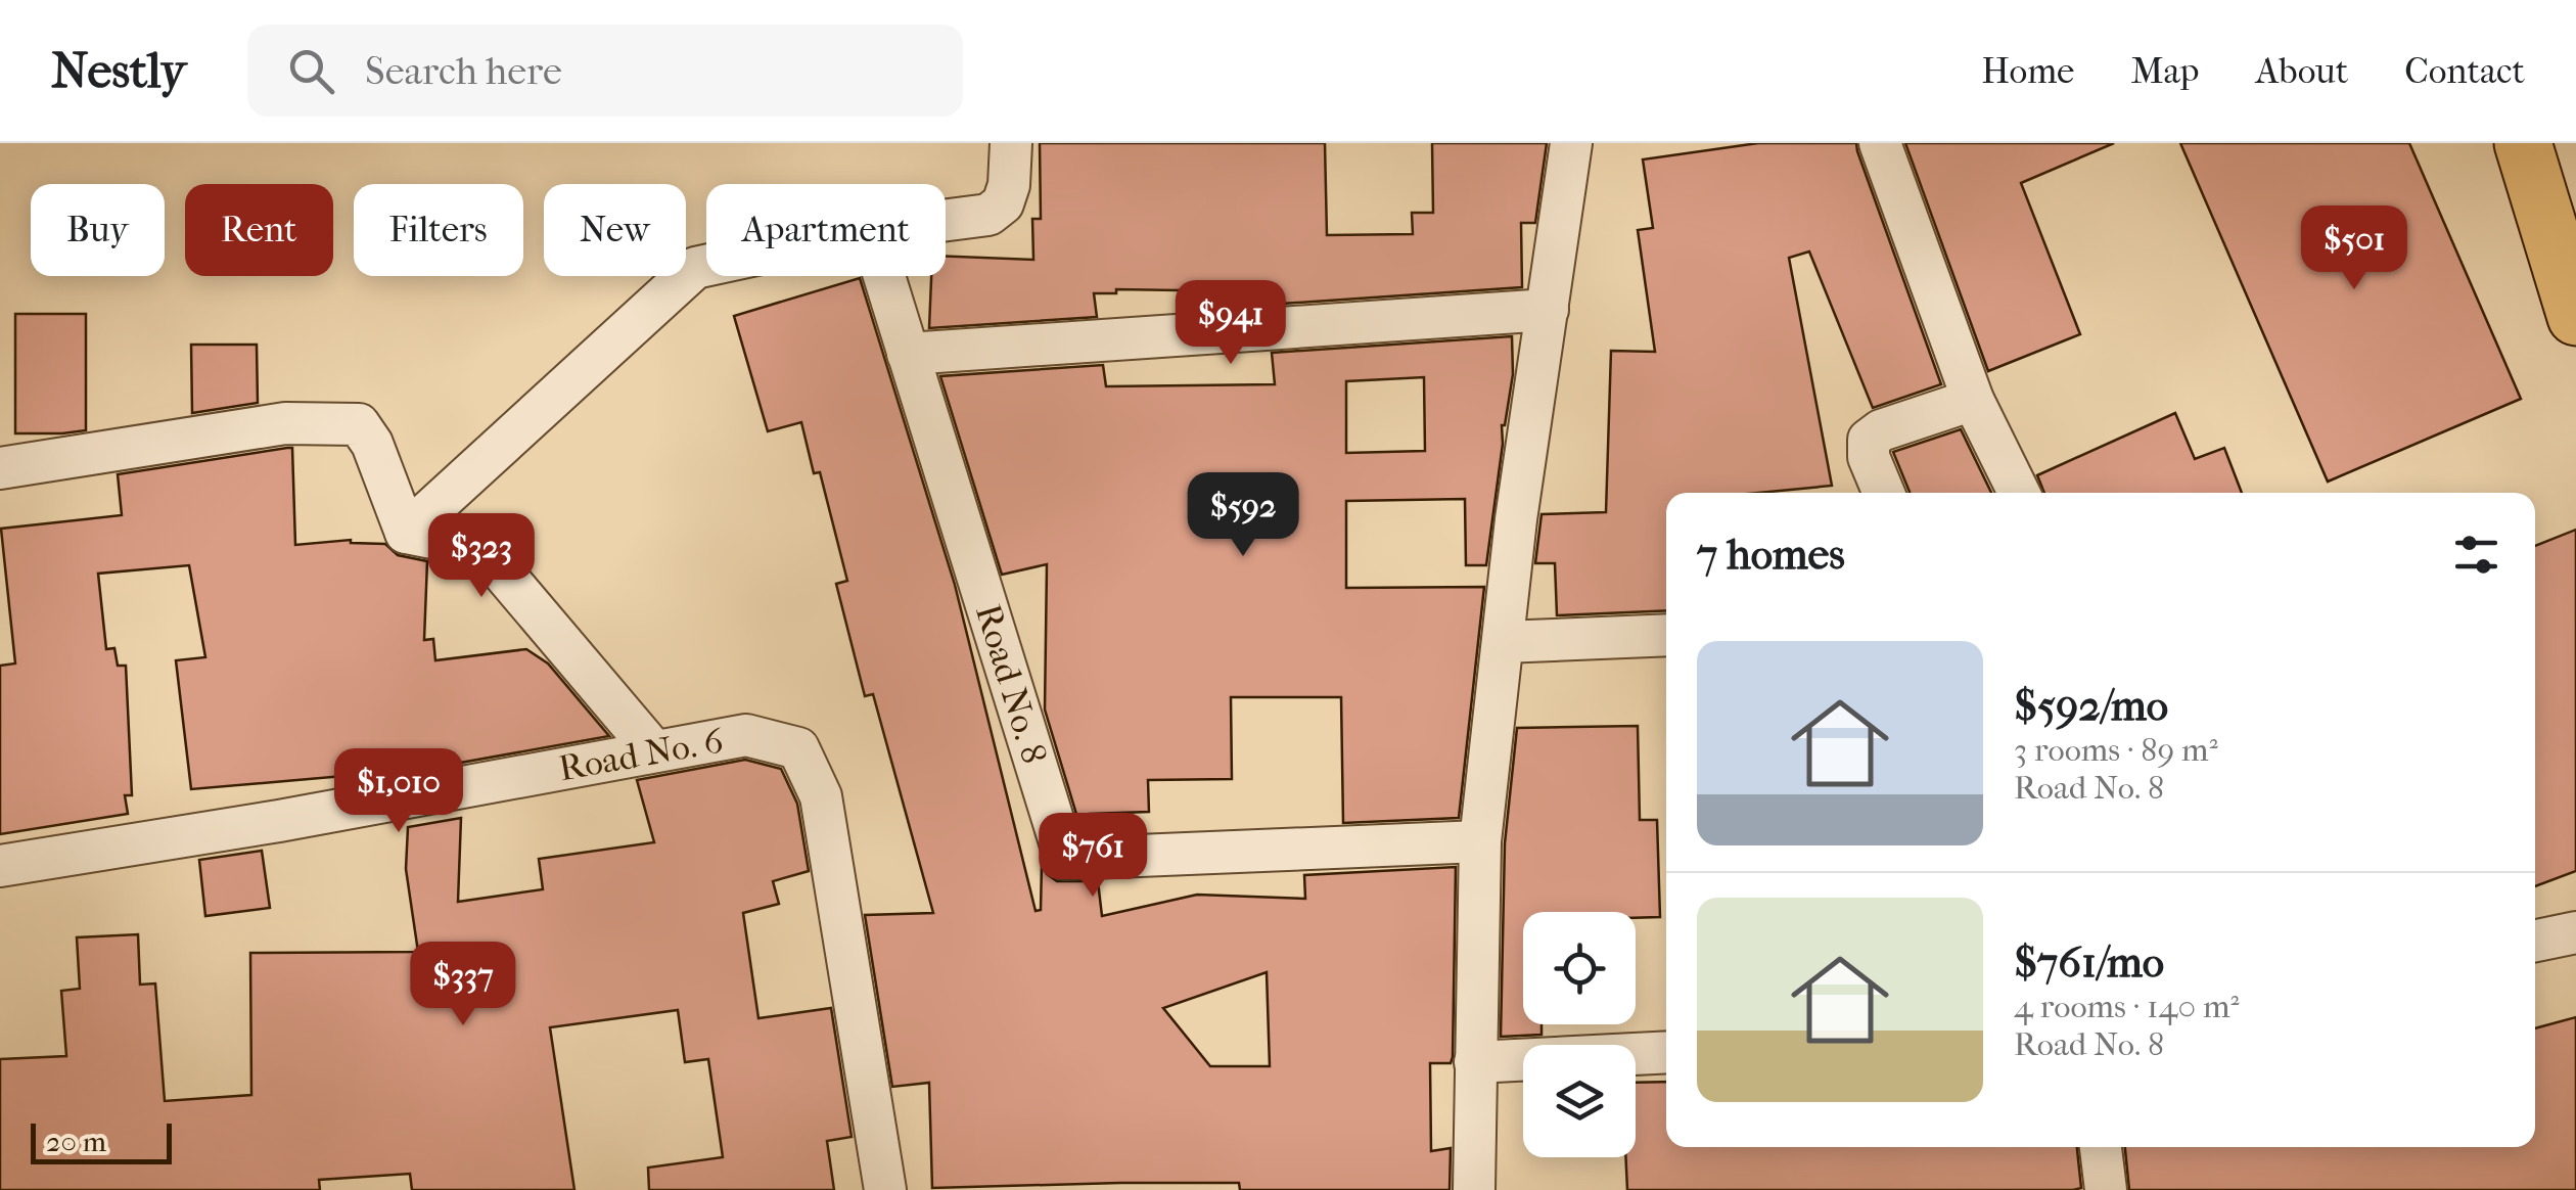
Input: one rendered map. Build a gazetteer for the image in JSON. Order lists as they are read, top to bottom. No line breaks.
{"streets":{"street":["Road No. 8","Road No. 6"]},"scale_bar":"20 m","page":{"header":"Nestly","search":"Search here","nav":["Home","Map","About","Contact"],"chip":["Buy","Rent","Filters","New","Apartment"],"price":["$501","$941","$592","$323","$1,010","$761","$337"],"heading":"7 homes","list":[{"name":"$592/mo","note":"3 rooms · 89 m² · Road No. 8"},{"name":"$761/mo","note":"4 rooms · 140 m² · Road No. 8"}],"scale":"20 m"}}
